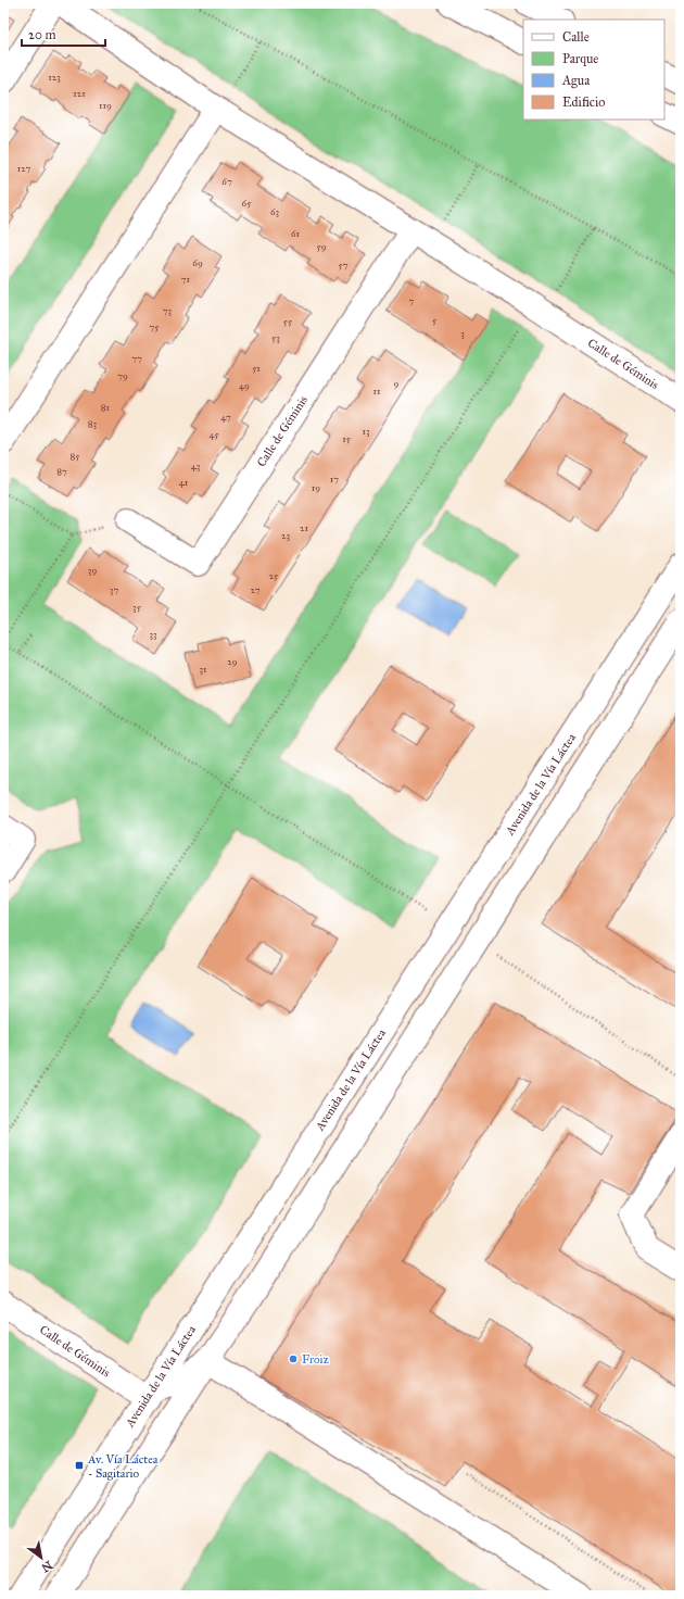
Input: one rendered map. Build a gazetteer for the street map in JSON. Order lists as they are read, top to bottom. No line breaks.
{"streets":{"street":["Calle de Géminis","Avenida de la Vía Láctea"]},"crossings":[["Calle de Géminis","Avenida de la Vía Láctea"]],"places":{"other":["Froiz"],"transit":["Av. Vía Láctea - Sagitario"]},"house_numbers":["123","121","119","127","67","65","63","61","59","69","57","71","7","73","5","55","75","3","53","77","51","79","9","49","11","81","47","83","13","45","15","85","43","87","17","41","19","21","23","39","25","37","27","35","33","29","31"],"legend":["Calle","Parque","Agua","Edificio"],"scale_bar":"20 m","north":"bottom right"}
